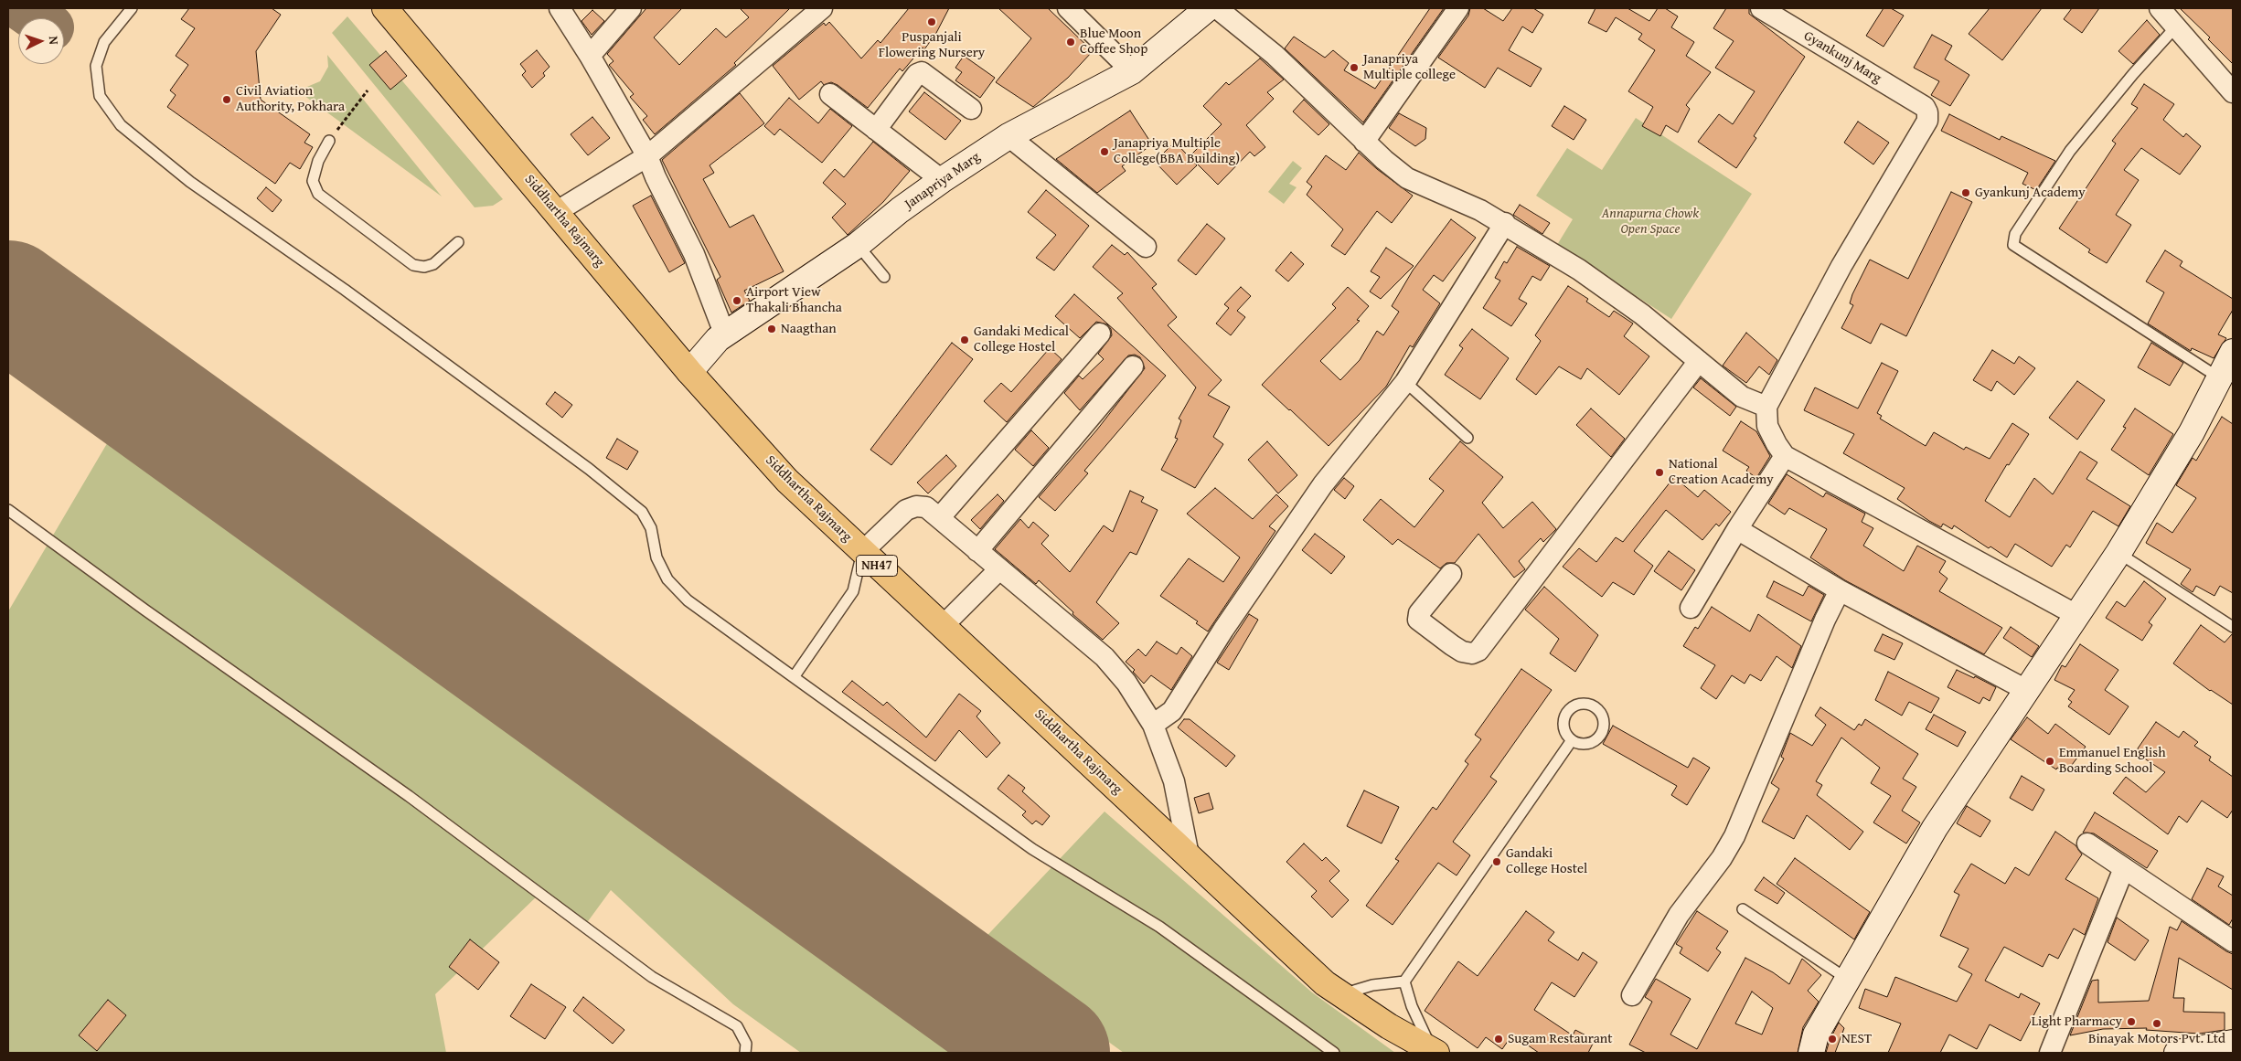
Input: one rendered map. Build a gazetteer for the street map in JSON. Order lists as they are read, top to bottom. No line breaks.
{"streets":{"highway":["Siddhartha Rajmarg","NH47"],"main road":["Janapriya Marg"],"street":["Gyankunj Marg"]},"crossings":[["Janapriya Marg","Siddhartha Rajmarg"]],"parks":["Annapurna Chowk Open Space"],"places":["Puspanjali Flowering Nursery","Blue Moon Coffee Shop","Janapriya Multiple college","Civil Aviation Authority, Pokhara","Janapriya Multiple College(BBA Building)","Gyankunj Academy","Airport View Thakali Bhancha","Naagthan","Gandaki Medical College Hostel","National Creation Academy","Emmanuel English Boarding School","Gandaki College Hostel","Light Pharmacy","Binayak Motors Pvt. Ltd","Sugam Restaurant","NEST"],"north":"right"}
